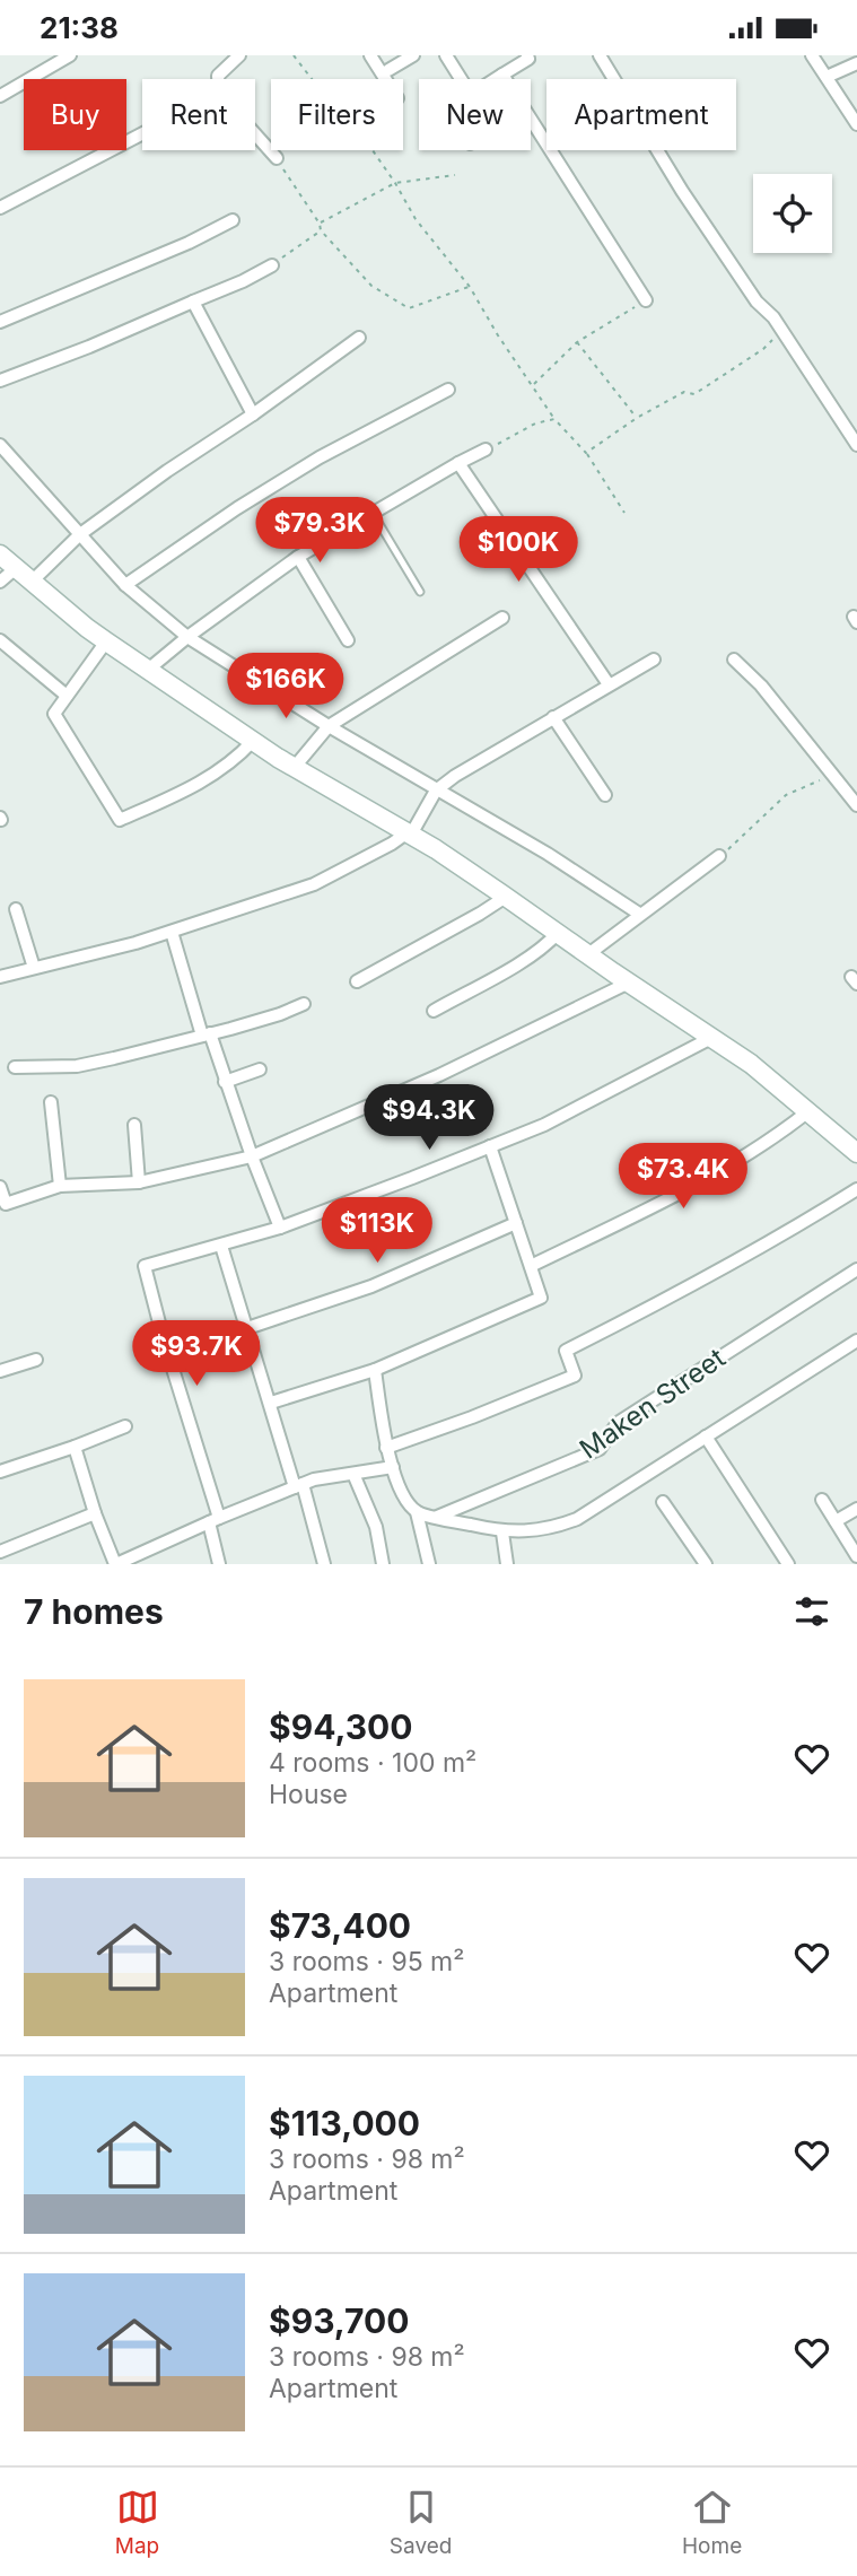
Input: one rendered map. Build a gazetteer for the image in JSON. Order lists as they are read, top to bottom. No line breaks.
{"streets":{"street":["Maken Street"]},"page":{"status":"21:38","chip":["Buy","Rent","Filters","New","Apartment"],"price":["$79.3K","$100K","$166K","$94.3K","$73.4K","$113K","$93.7K"],"heading":"7 homes","list":[{"name":"$94,300","note":"4 rooms · 100 m² · House"},{"name":"$73,400","note":"3 rooms · 95 m² · Apartment"},{"name":"$113,000","note":"3 rooms · 98 m² · Apartment"},{"name":"$93,700","note":"3 rooms · 98 m² · Apartment"}],"tabs":["Map","Saved","Home"]}}
